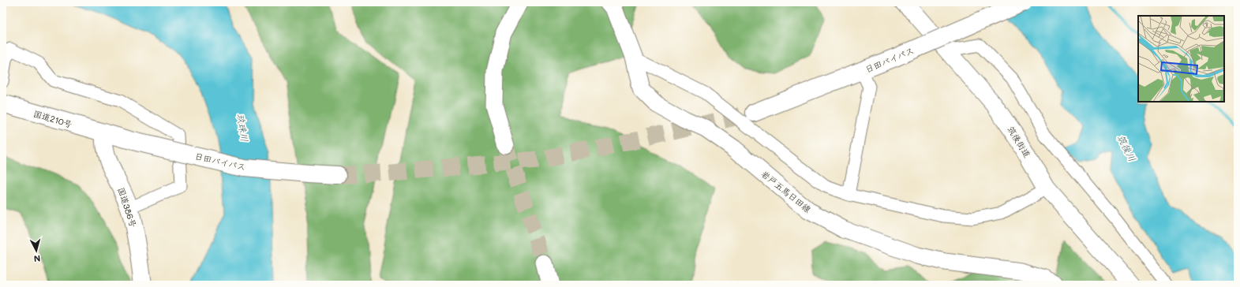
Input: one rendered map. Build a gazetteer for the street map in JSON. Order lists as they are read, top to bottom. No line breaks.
{"streets":{"highway":["日田バイパス","国道210号","国道386号"],"main road":["筑後街道","岩戸五馬日田線"]},"crossings":[["日田バイパス","国道210号"],["日田バイパス","国道386号"],["国道210号","国道386号"]],"water":["玖珠川","筑後川"],"north":"bottom"}
